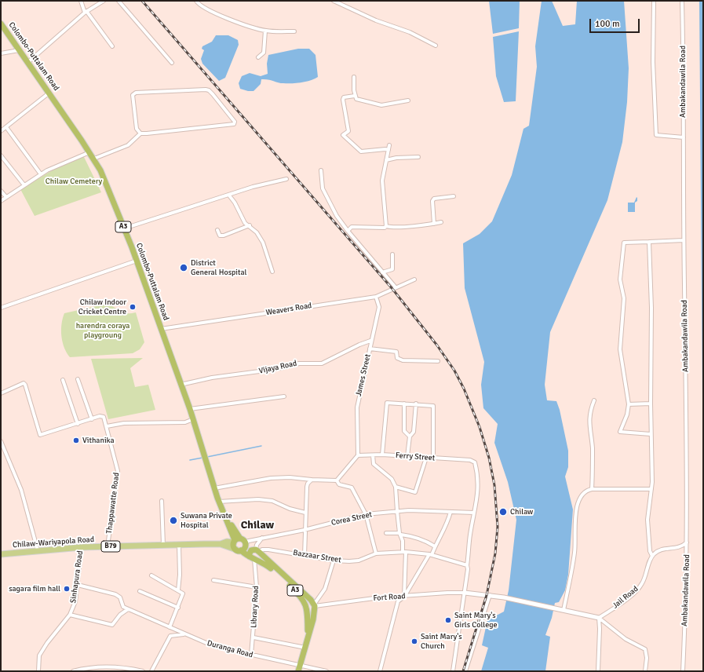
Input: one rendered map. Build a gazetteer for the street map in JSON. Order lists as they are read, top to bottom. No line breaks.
{"streets":{"highway":["Colombo-Puttalam Road","A3"],"main road":["Chilaw-Wariyapola Road","B79"],"street":["Ambakandawila Road","Weavers Road","Vijaya Road","James Street","Ferry Street","Thappawatte Road","Corea Street","Bazzaar Street","Sinhapura Road","Fort Road","Jail Road","Library Road","Duranga Road"]},"crossings":[["Colombo-Puttalam Road","A3"],["Colombo-Puttalam Road","Weavers Road"],["Colombo-Puttalam Road","Vijaya Road"],["Colombo-Puttalam Road","Corea Street"],["Colombo-Puttalam Road","B79"],["A3","B79"],["A3","Bazzaar Street"],["A3","Fort Road"],["A3","Library Road"],["Weavers Road","James Street"],["Vijaya Road","James Street"],["James Street","Ferry Street"],["Ferry Street","Corea Street"],["Ferry Street","Bazzaar Street"],["Ferry Street","Fort Road"],["Thappawatte Road","Chilaw-Wariyapola Road"],["Corea Street","B79"],["Chilaw-Wariyapola Road","B79"],["Chilaw-Wariyapola Road","Sinhapura Road"],["Library Road","Duranga Road"]],"districts":["Chilaw"],"parks":["Chilaw Cemetery","harendra coraya playgroung"],"places":["District General Hospital","Chilaw Indoor Cricket Centre","Vithanika","Chilaw","Suwana Private Hospital","sagara film hall","Saint Mary's Girls College","Saint Mary's Church"],"scale_bar":"100 m"}
